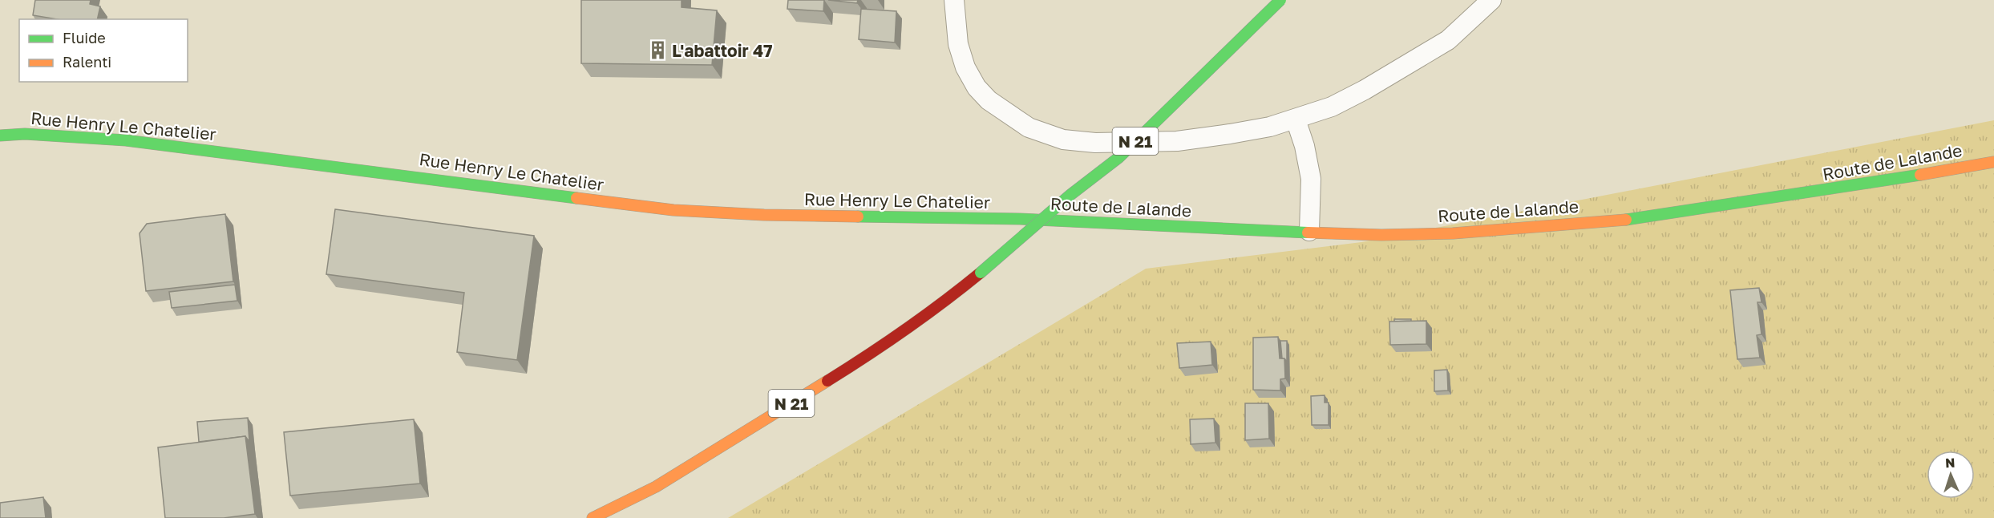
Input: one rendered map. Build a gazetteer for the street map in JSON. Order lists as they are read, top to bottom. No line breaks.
{"streets":{"street":["Rue Henry Le Chatelier","N 21","Route de Lalande"]},"crossings":[["Rue Henry Le Chatelier","Route de Lalande"]],"places":{"building":["L'abattoir 47"]},"legend":["Fluide","Ralenti"],"north":"top"}
